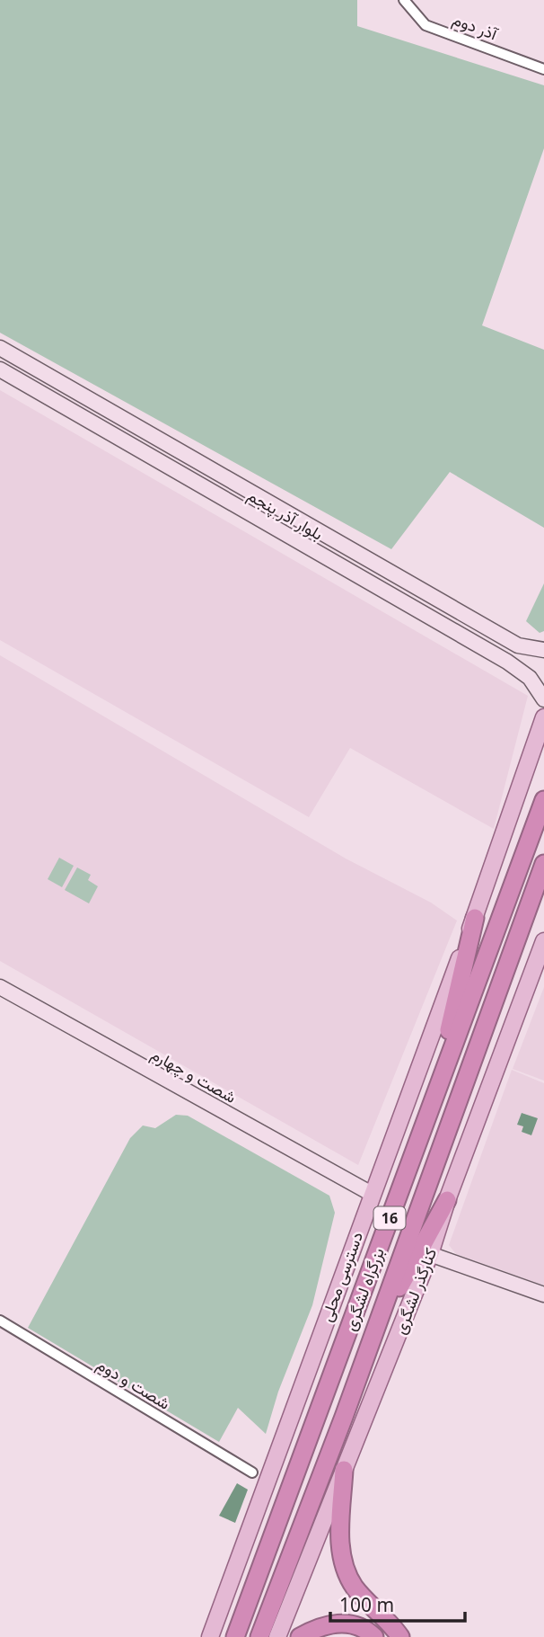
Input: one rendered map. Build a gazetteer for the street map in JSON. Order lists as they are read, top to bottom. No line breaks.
{"streets":{"highway":["16","بزرگراه لشگری"],"main road":["دسترسی محلی","کنارگذر لشگری"],"street":["آذر دوم","بلوار آذر پنجم","شصت و چهارم","شصت و دوم"]},"crossings":[["شصت و چهارم","دسترسی محلی"]],"scale_bar":"100 m"}
